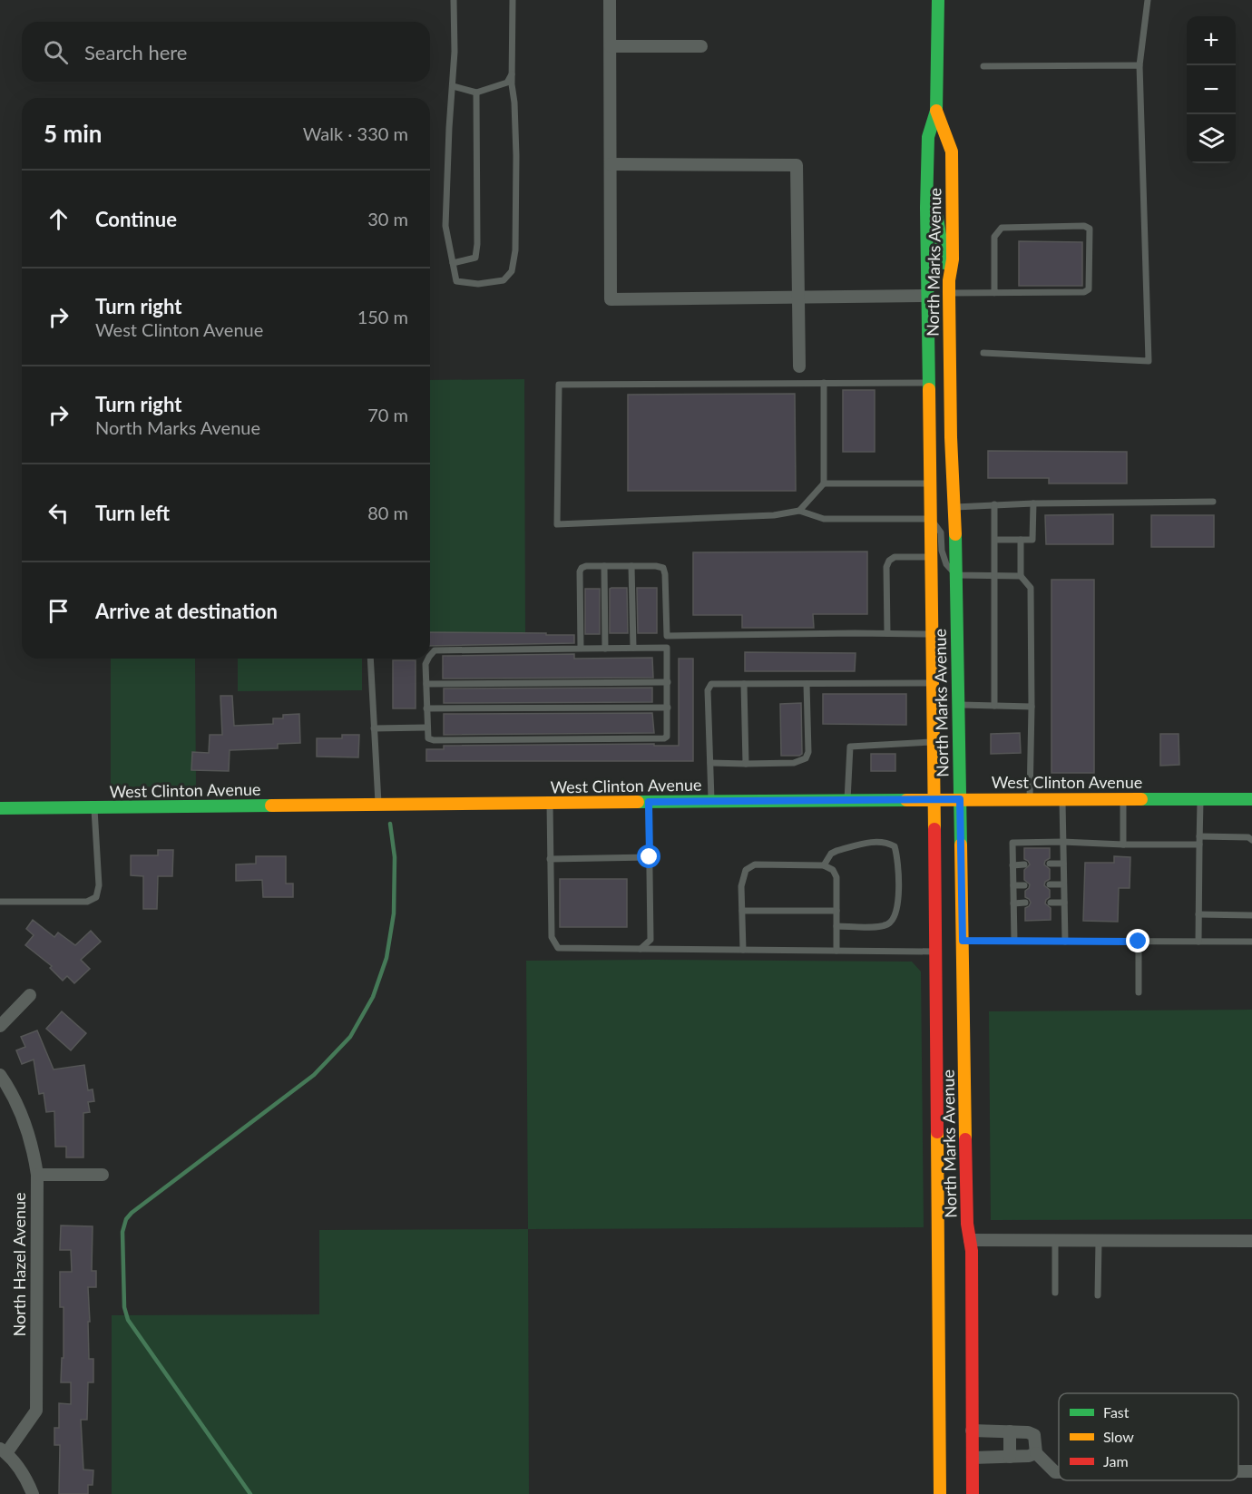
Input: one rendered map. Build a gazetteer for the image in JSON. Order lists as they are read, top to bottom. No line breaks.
{"streets":{"main road":["North Marks Avenue","West Clinton Avenue"],"street":["North Hazel Avenue"]},"crossings":[["North Marks Avenue","West Clinton Avenue"]],"legend":["Fast","Slow","Jam"],"page":{"map_buttons":["+","−"],"search":"Search here","heading":["5 min","Walk · 330 m"],"list":[["Continue","30 m"],["Turn right","West Clinton Avenue","150 m"],["Turn right","North Marks Avenue","70 m"],["Turn left","80 m"],"Arrive at destination"]}}
